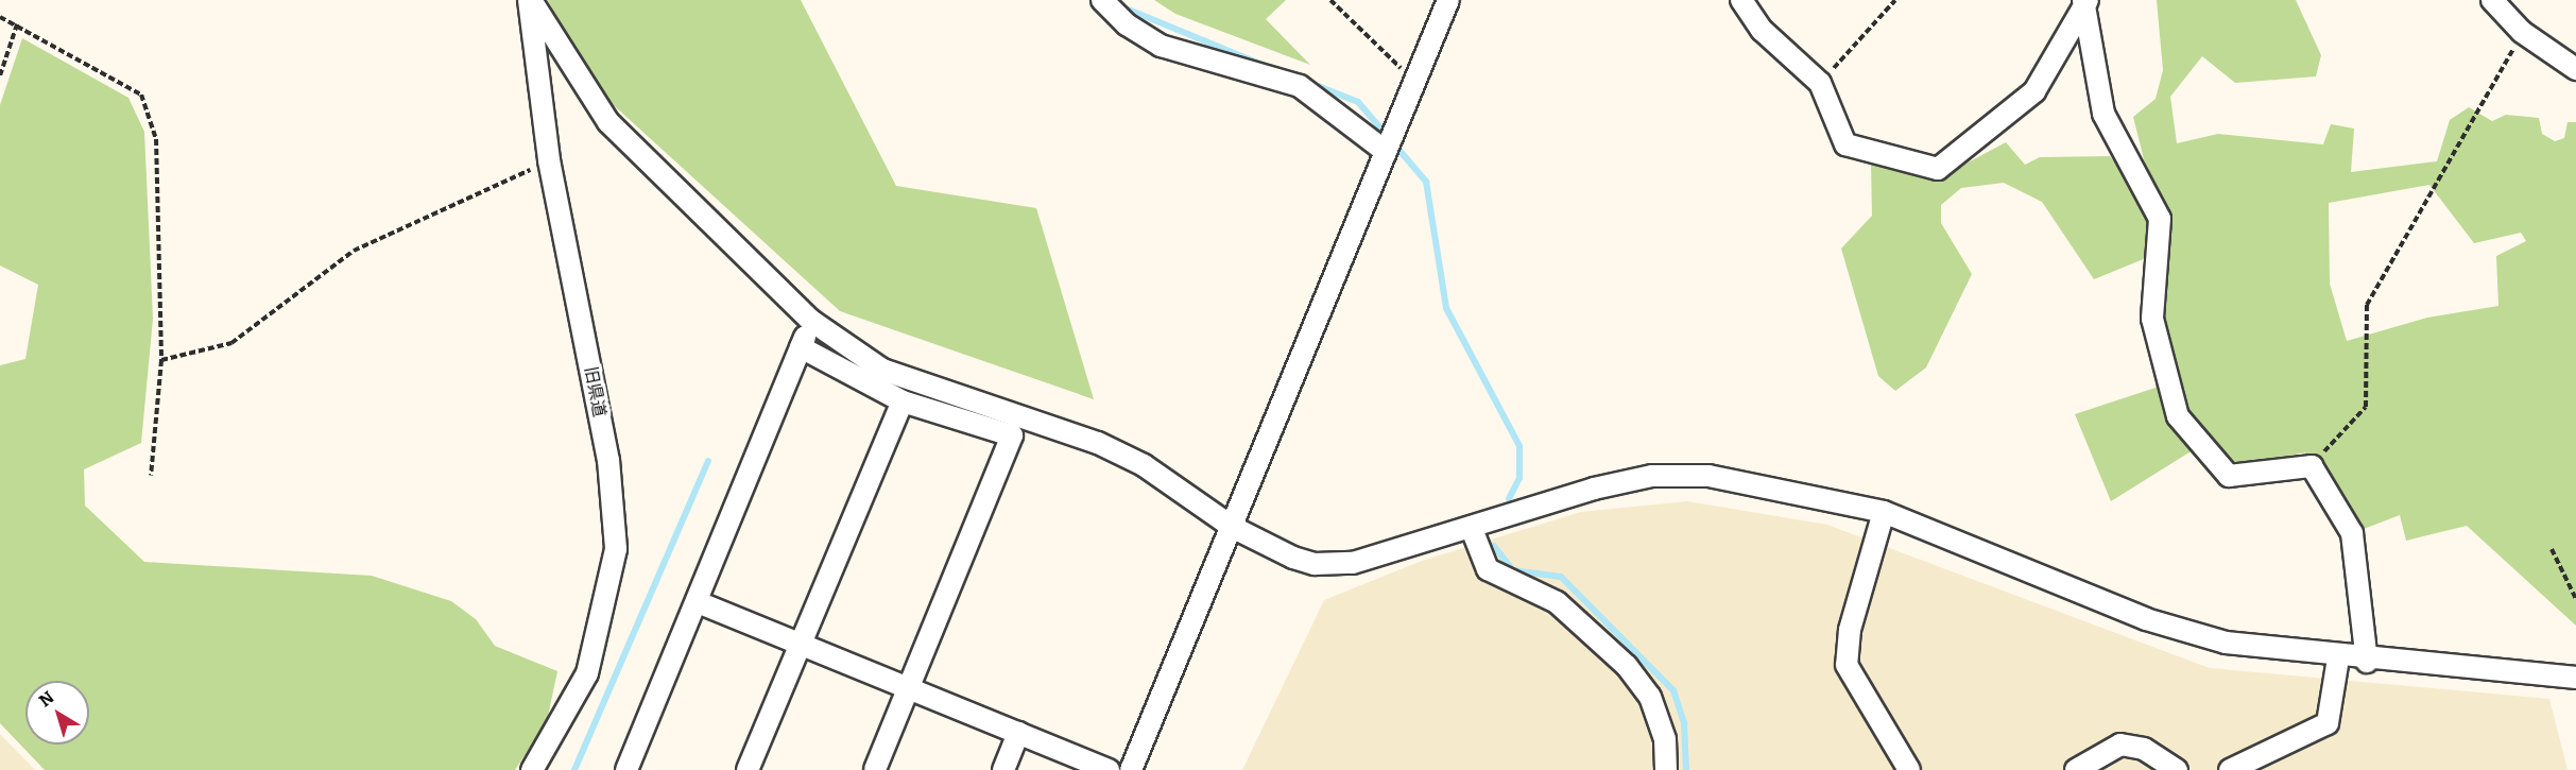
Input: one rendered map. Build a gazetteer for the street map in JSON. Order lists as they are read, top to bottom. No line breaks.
{"streets":{"street":["旧県道"]},"north":"top left"}
